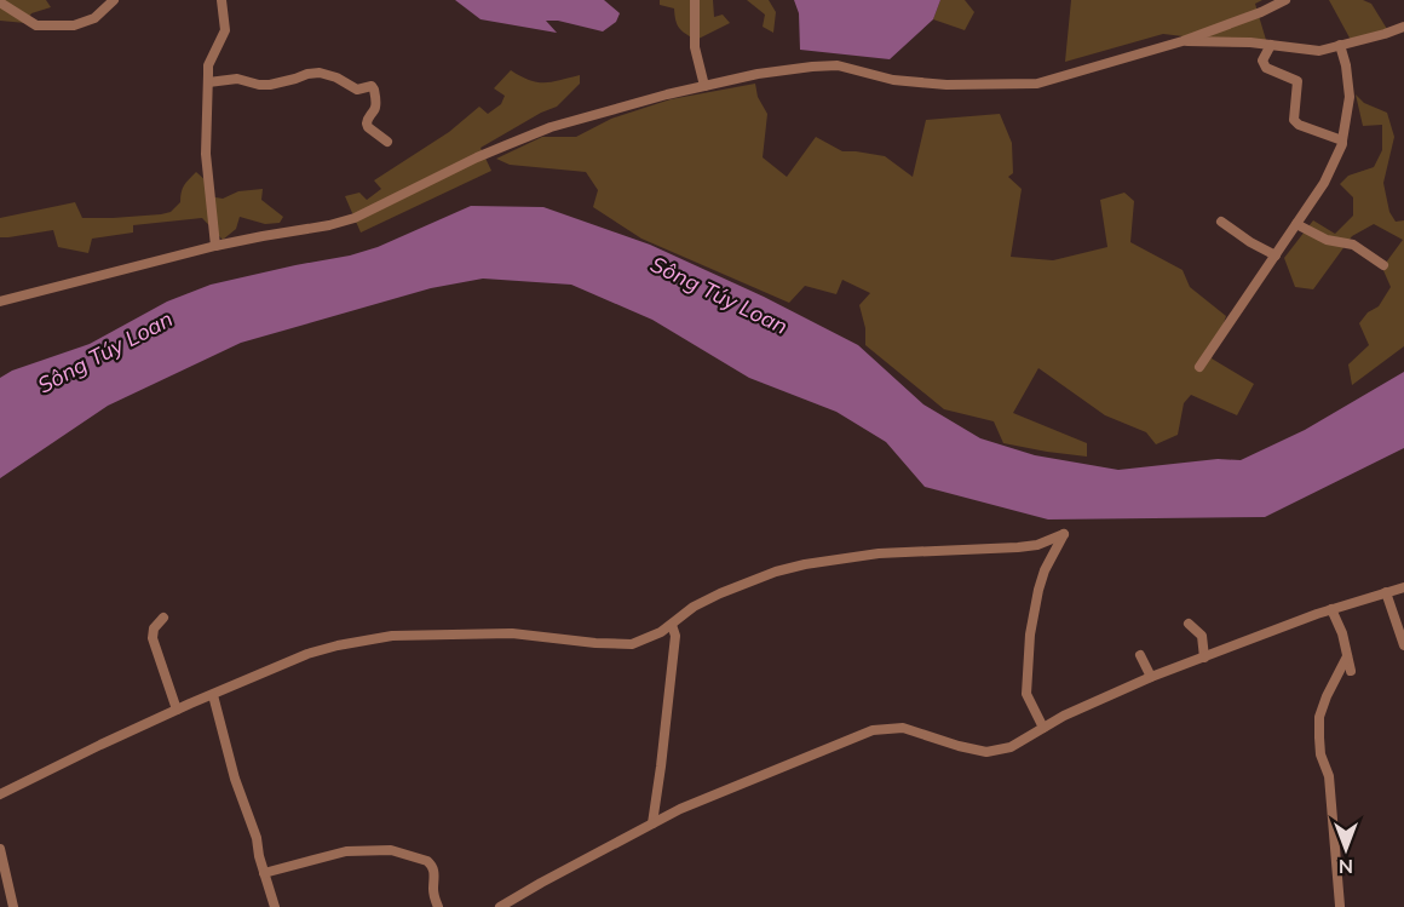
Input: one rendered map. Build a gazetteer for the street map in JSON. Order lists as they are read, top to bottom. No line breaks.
{"water":["Sông Túy Loan"],"north":"bottom"}
